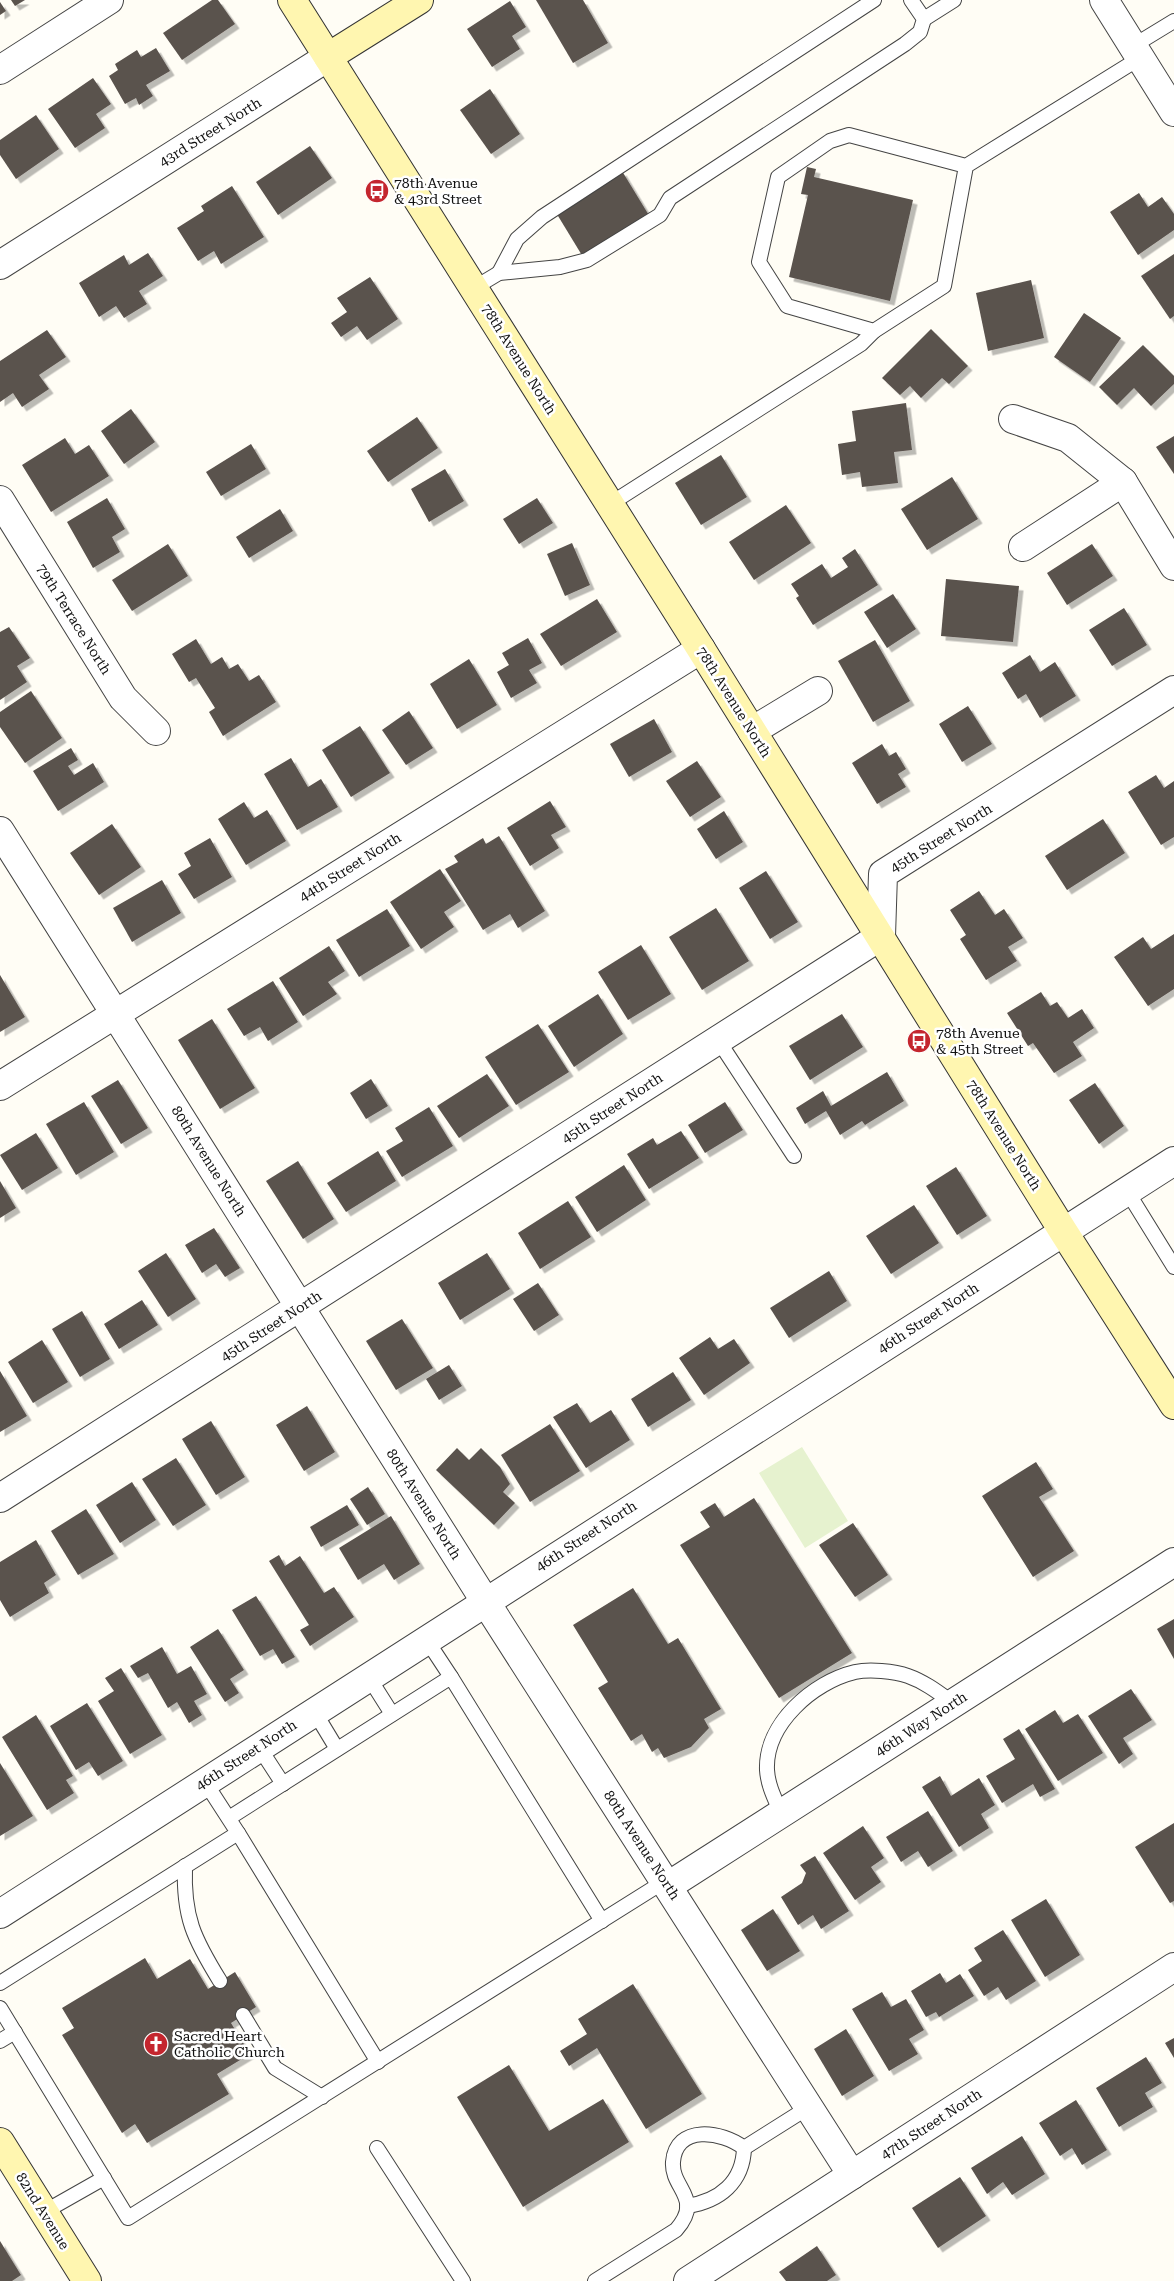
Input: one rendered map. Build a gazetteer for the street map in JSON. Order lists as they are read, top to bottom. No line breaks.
{"streets":{"street":["43rd Street North","78th Avenue North","79th Terrace North","45th Street North","44th Street North","80th Avenue North","46th Street North","46th Way North","47th Street North","82nd Avenue"]},"crossings":[["43rd Street North","78th Avenue North"],["78th Avenue North","45th Street North"],["78th Avenue North","44th Street North"],["78th Avenue North","46th Street North"],["45th Street North","80th Avenue North"],["44th Street North","80th Avenue North"],["80th Avenue North","46th Street North"],["80th Avenue North","46th Way North"],["80th Avenue North","47th Street North"]],"places":{"bus stop":["78th Avenue & 43rd Street","78th Avenue & 45th Street"],"church":["Sacred Heart Catholic Church"]}}
